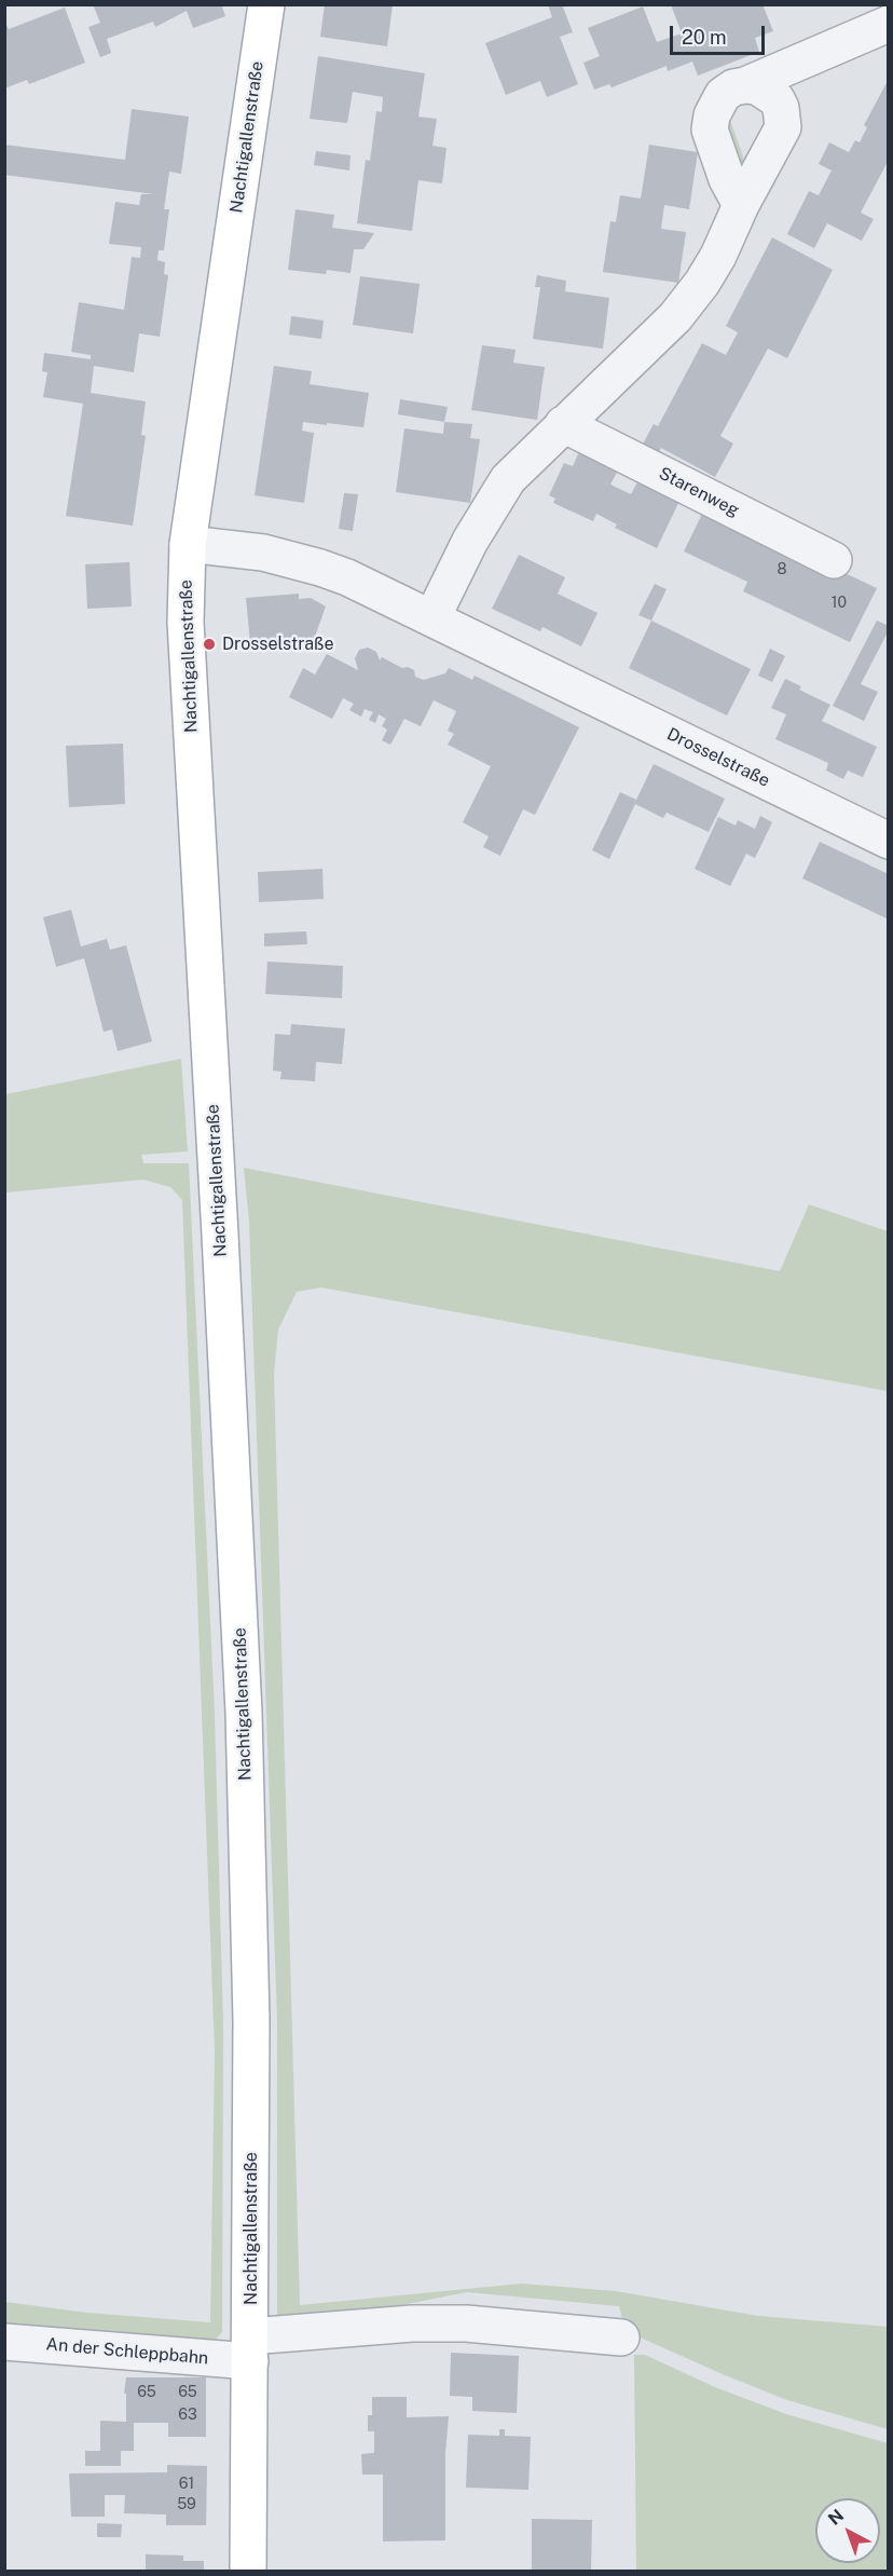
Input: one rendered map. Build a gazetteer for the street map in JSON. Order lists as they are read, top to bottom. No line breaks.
{"streets":{"main road":["Nachtigallenstraße"],"street":["Starenweg","Drosselstraße","An der Schleppbahn"]},"crossings":[["Nachtigallenstraße","Drosselstraße"],["Nachtigallenstraße","An der Schleppbahn"]],"places":["Drosselstraße"],"house_numbers":["8","10","65","65","63","61","59"],"scale_bar":"20 m","north":"top left"}
